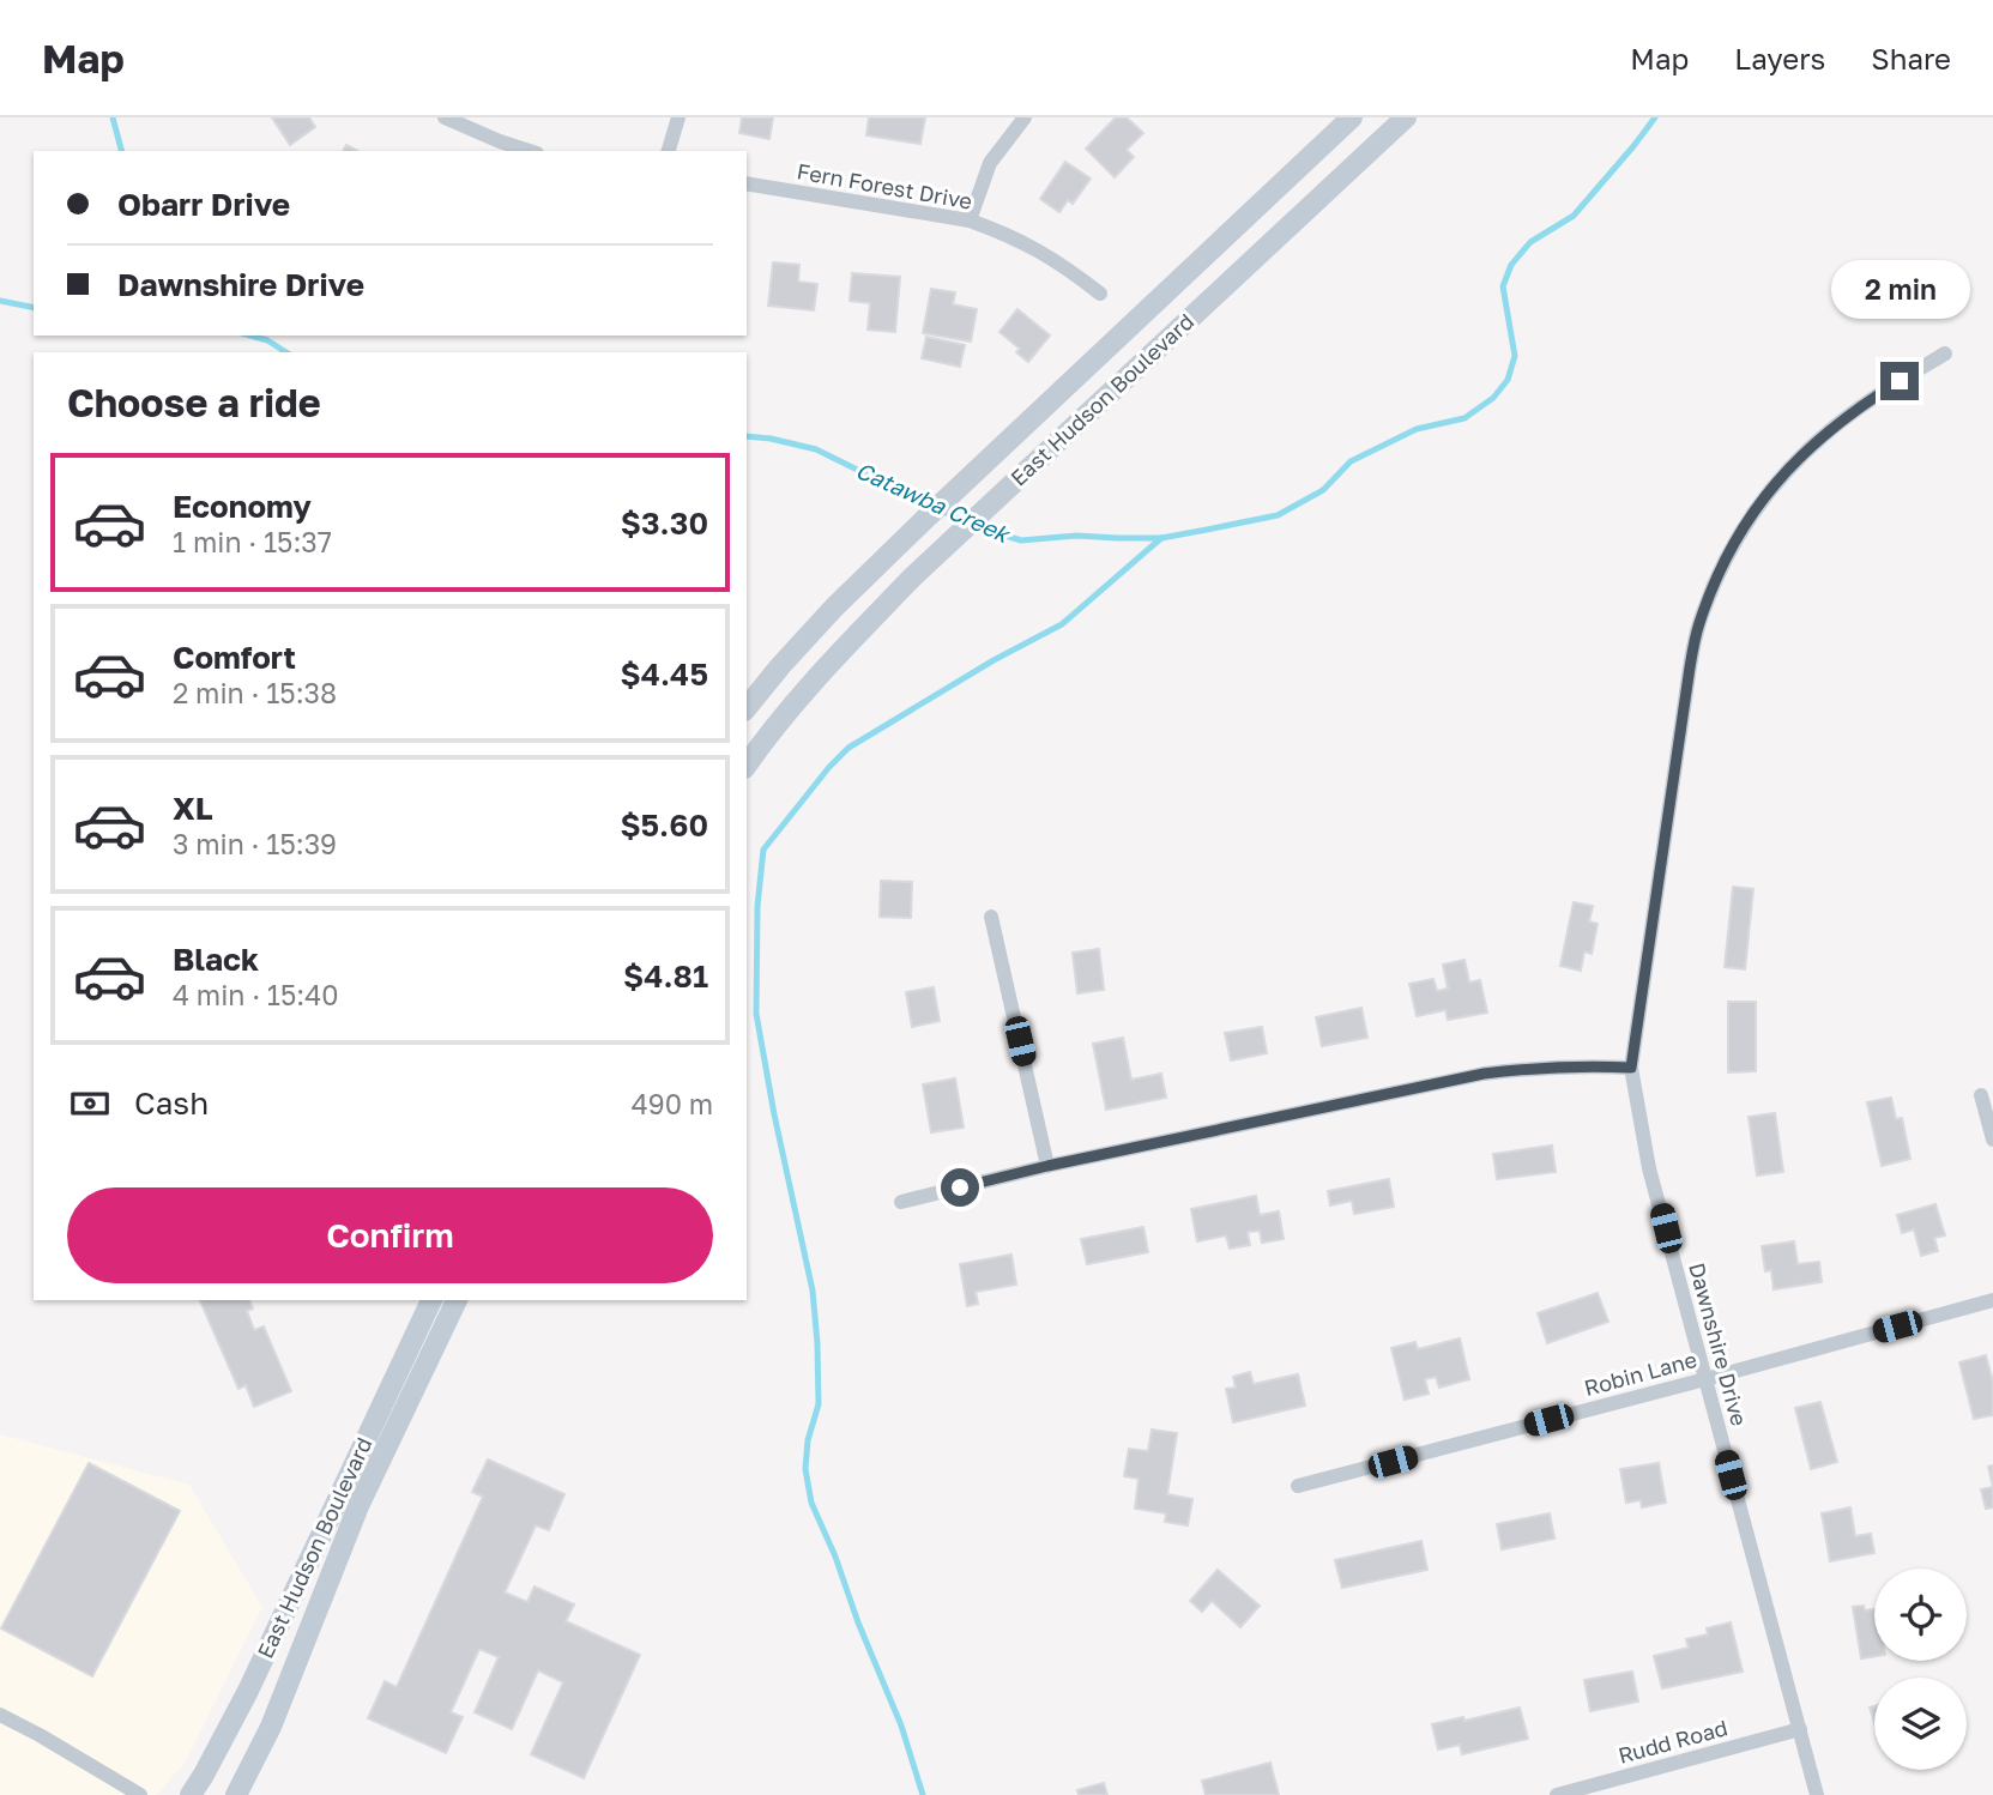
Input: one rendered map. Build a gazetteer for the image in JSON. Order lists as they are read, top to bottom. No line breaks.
{"streets":{"main road":["East Hudson Boulevard"],"street":["Fern Forest Drive","Dawnshire Drive","Robin Lane","Rudd Road"]},"crossings":[["Dawnshire Drive","Robin Lane"],["Dawnshire Drive","Rudd Road"]],"water":["Catawba Creek"],"page":{"header":"Map","nav":["Map","Layers","Share"],"banner":["Obarr Drive","Dawnshire Drive"],"bubble":"2 min","heading":"Choose a ride","list":[{"name":"Economy","note":"1 min · 15:37","value":"$3.30"},{"name":"Comfort","note":"2 min · 15:38","value":"$4.45"},{"name":"XL","note":"3 min · 15:39","value":"$5.60"},{"name":"Black","note":"4 min · 15:40","value":"$4.81"}],"pay":["Cash","490 m"],"buttons":"Confirm"}}
